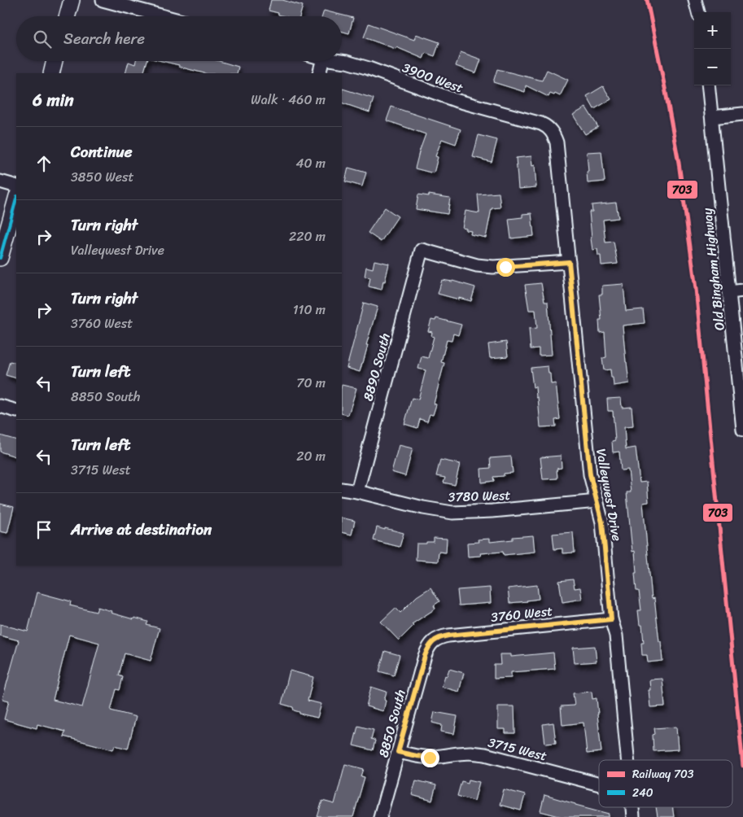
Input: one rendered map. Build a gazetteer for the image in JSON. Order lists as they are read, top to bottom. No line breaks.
{"streets":{"street":["3900 West","Old Bingham Highway","8890 South","Valleywest Drive","3780 West","3760 West","8850 South","3715 West"]},"crossings":[["3900 West","Valleywest Drive"],["8890 South","Valleywest Drive"],["8890 South","3780 West"],["Valleywest Drive","3780 West"],["Valleywest Drive","3760 West"],["3760 West","8850 South"],["8850 South","3715 West"]],"lines":["rail line 703","transit line 240"],"legend":["Railway 703","240"],"page":{"map_buttons":["+","−"],"search":"Search here","heading":["6 min","Walk · 460 m"],"list":[["Continue","3850 West","40 m"],["Turn right","Valleywest Drive","220 m"],["Turn right","3760 West","110 m"],["Turn left","8850 South","70 m"],["Turn left","3715 West","20 m"],"Arrive at destination"]}}
